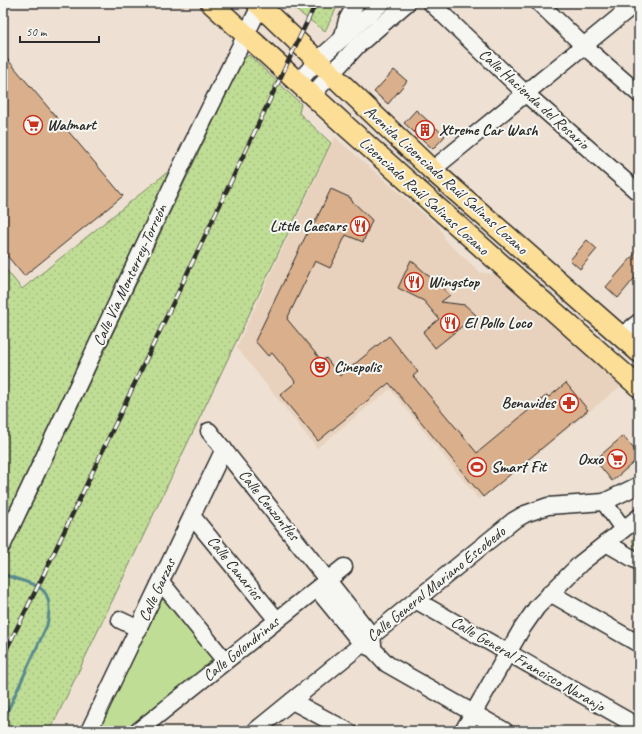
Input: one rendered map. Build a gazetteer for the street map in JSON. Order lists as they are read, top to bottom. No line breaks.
{"streets":{"main road":["Avenida Licenciado Raúl Salinas Lozano","Licenciado Raúl Salinas Lozano"],"street":["Calle Hacienda del Rosario","Calle Vía Monterrey-Torreón","Calle Cenzontles","Calle Canarios","Calle General Mariano Escobedo","Calle Garzas","Calle Golondrinas","Calle General Francisco Naranjo"]},"crossings":[["Avenida Licenciado Raúl Salinas Lozano","Calle Vía Monterrey-Torreón"],["Licenciado Raúl Salinas Lozano","Calle Vía Monterrey-Torreón"],["Calle Cenzontles","Calle General Mariano Escobedo"],["Calle Cenzontles","Calle Garzas"],["Calle Cenzontles","Calle Golondrinas"],["Calle Canarios","Calle Garzas"],["Calle Canarios","Calle Golondrinas"],["Calle General Mariano Escobedo","Calle General Francisco Naranjo"]],"places":{"supermarket":["Walmart","Oxxo"],"building":["Xtreme Car Wash"],"restaurant":["Little Caesars","Wingstop","El Pollo Loco"],"theatre":["Cinepolis"],"pharmacy":["Benavides"],"sports":["Smart Fit"]},"scale_bar":"50 m"}
